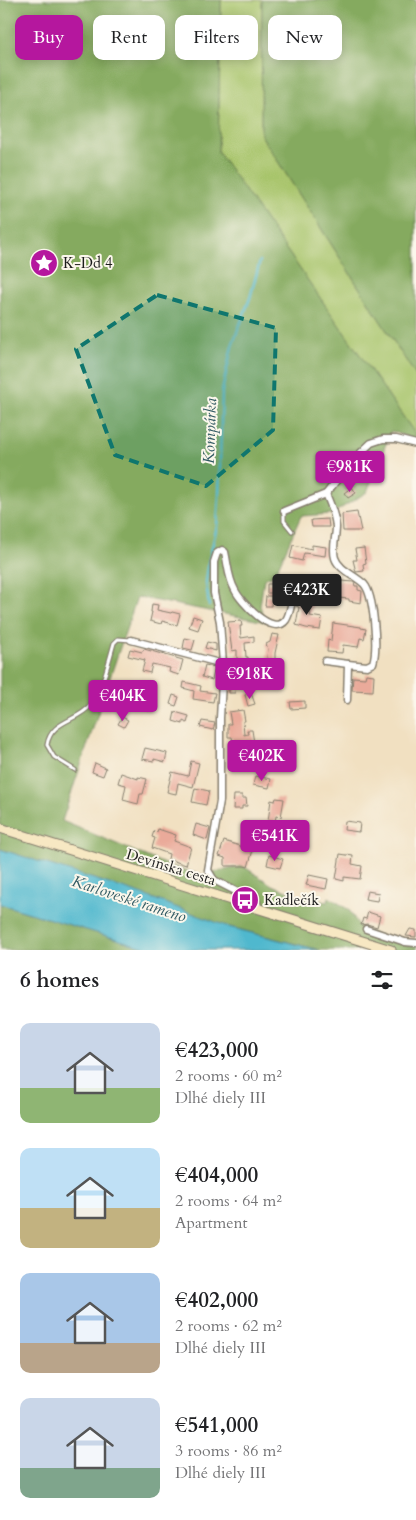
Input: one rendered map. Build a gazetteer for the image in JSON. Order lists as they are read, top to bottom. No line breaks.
{"streets":{"street":["Devínska cesta"]},"water":["Kompárka","Karloveské rameno"],"places":{"place":["K-Dd 4"],"bus stop":["Kadlečík"]},"page":{"chip":["Buy","Rent","Filters","New"],"price":["€981K","€423K","€918K","€404K","€402K","€541K"],"heading":"6 homes","list":[{"name":"€423,000","note":"2 rooms · 60 m² · Dlhé diely III"},{"name":"€404,000","note":"2 rooms · 64 m² · Apartment"},{"name":"€402,000","note":"2 rooms · 62 m² · Dlhé diely III"},{"name":"€541,000","note":"3 rooms · 86 m² · Dlhé diely III"}]}}
